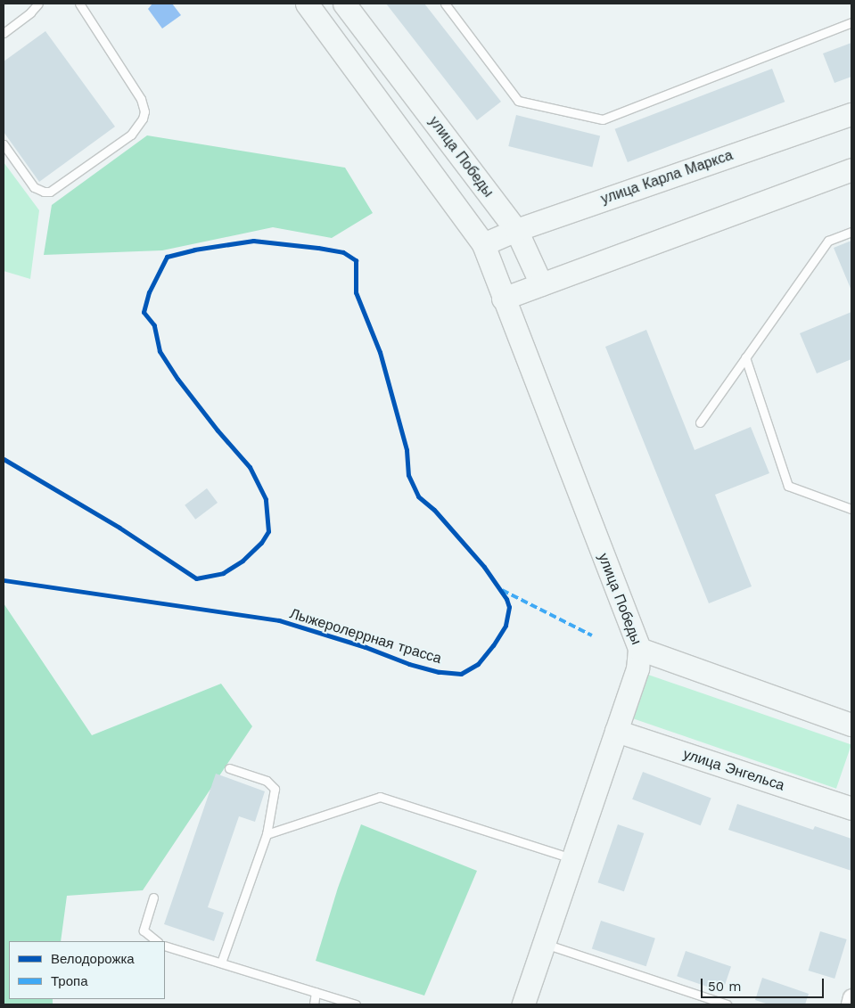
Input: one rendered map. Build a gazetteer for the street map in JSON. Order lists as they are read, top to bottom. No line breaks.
{"streets":{"main road":["улица Победы","улица Карла Маркса","улица Энгельса"],"cycle path":["Лыжеролеррная трасса"]},"crossings":[["улица Победы","улица Карла Маркса"],["улица Победы","улица Энгельса"]],"legend":["Велодорожка","Тропа"],"scale_bar":"50 m"}
